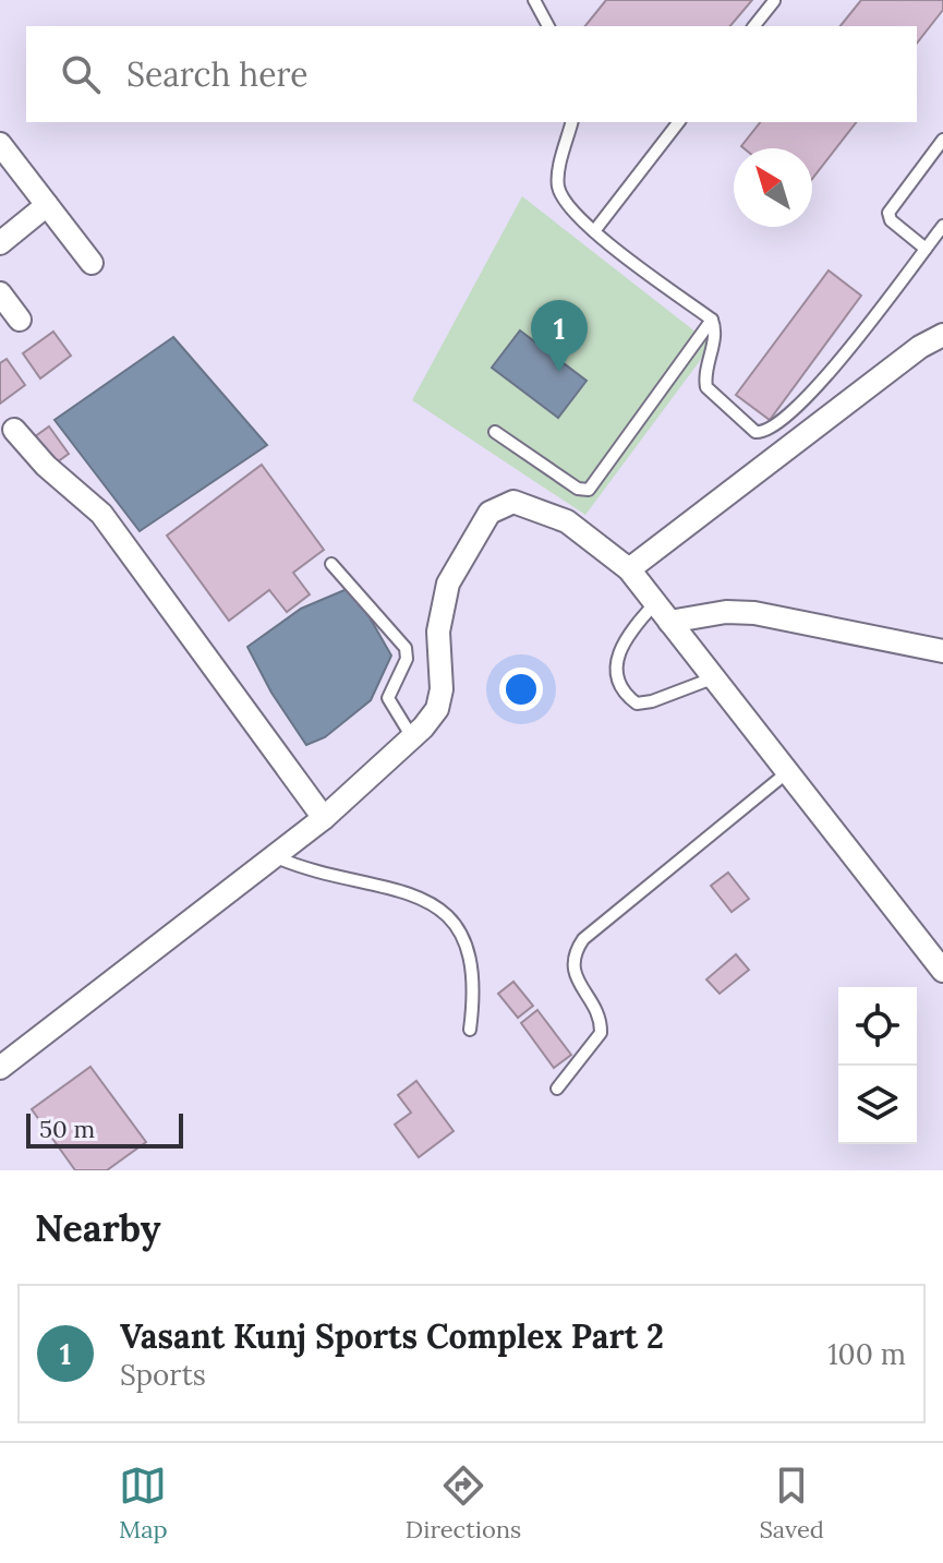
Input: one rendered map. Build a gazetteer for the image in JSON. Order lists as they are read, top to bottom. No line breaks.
{"scale_bar":"50 m","north":"top left","page":{"search":"Search here","pins":"1","scale":"50 m","heading":"Nearby","list":[{"mark":"1","name":"Vasant Kunj Sports Complex Part 2","note":"Sports","value":"100 m"}],"nav":["Map","Directions","Saved"]}}
